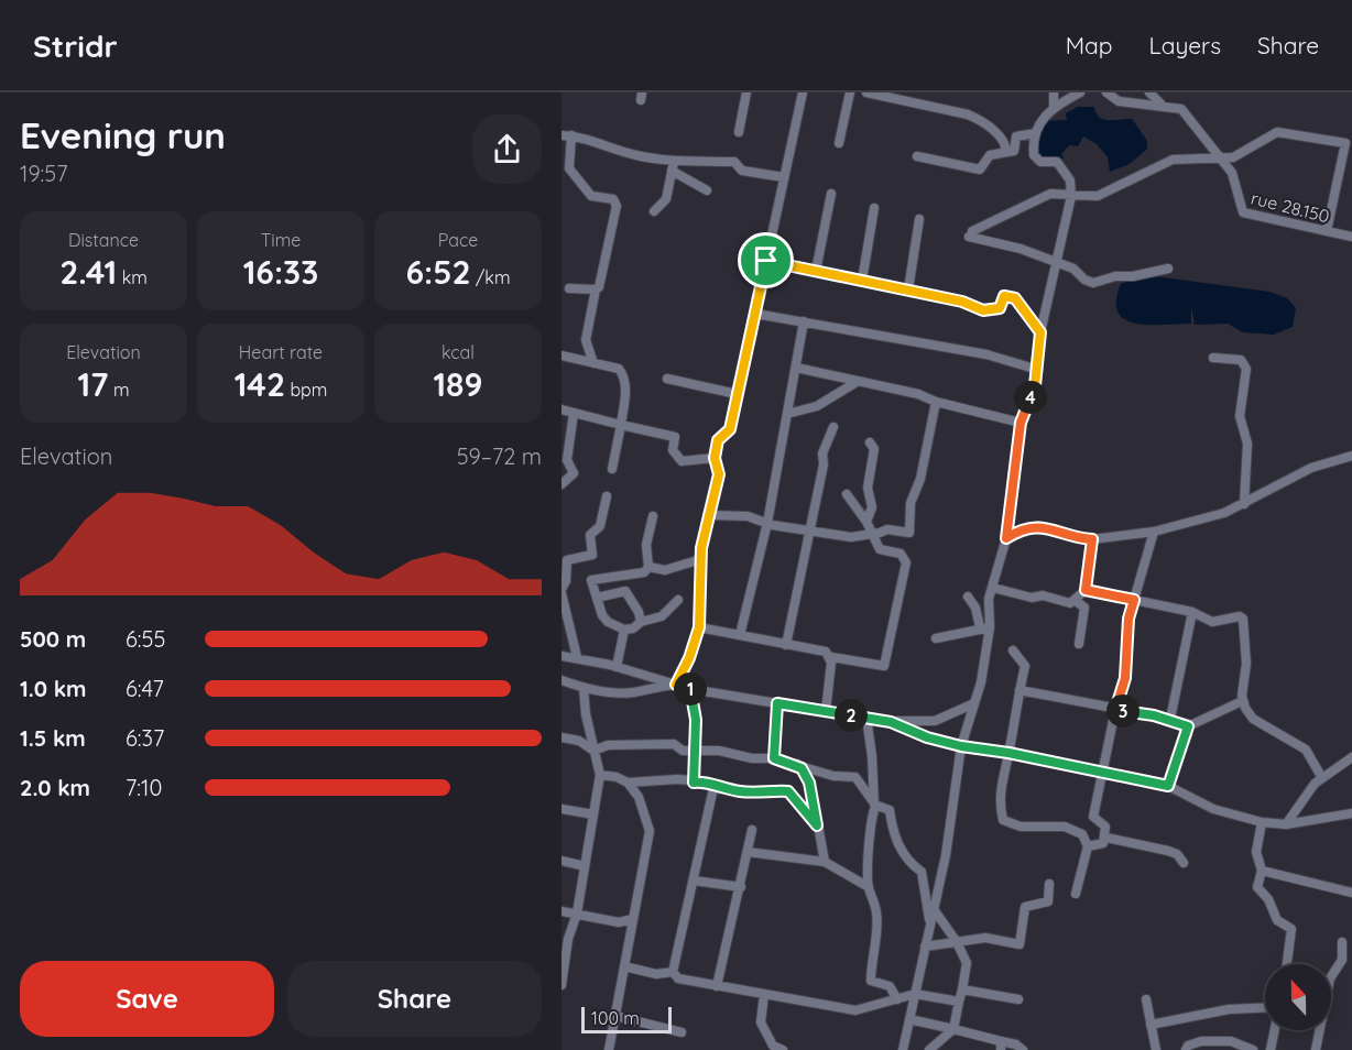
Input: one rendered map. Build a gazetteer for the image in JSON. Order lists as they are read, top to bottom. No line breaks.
{"streets":{"street":["rue 28.150"]},"scale_bar":"100 m","north":"top","page":{"header":"Stridr","nav":["Map","Layers","Share"],"heading":["Evening run","19:57"],"stats":[["Distance","2.41 km"],["Time","16:33"],["Pace","6:52 /km"],["Elevation","17 m"],["Heart rate","142 bpm"],["kcal","189"]],"pins":["4","1","3","2"],"chart":["Elevation","59–72 m"],"list":[{"name":"500 m","note":"6:55"},{"name":"1.0 km","note":"6:47"},{"name":"1.5 km","note":"6:37"},{"name":"2.0 km","note":"7:10"}],"buttons":["Save","Share"],"scale":"100 m"}}
